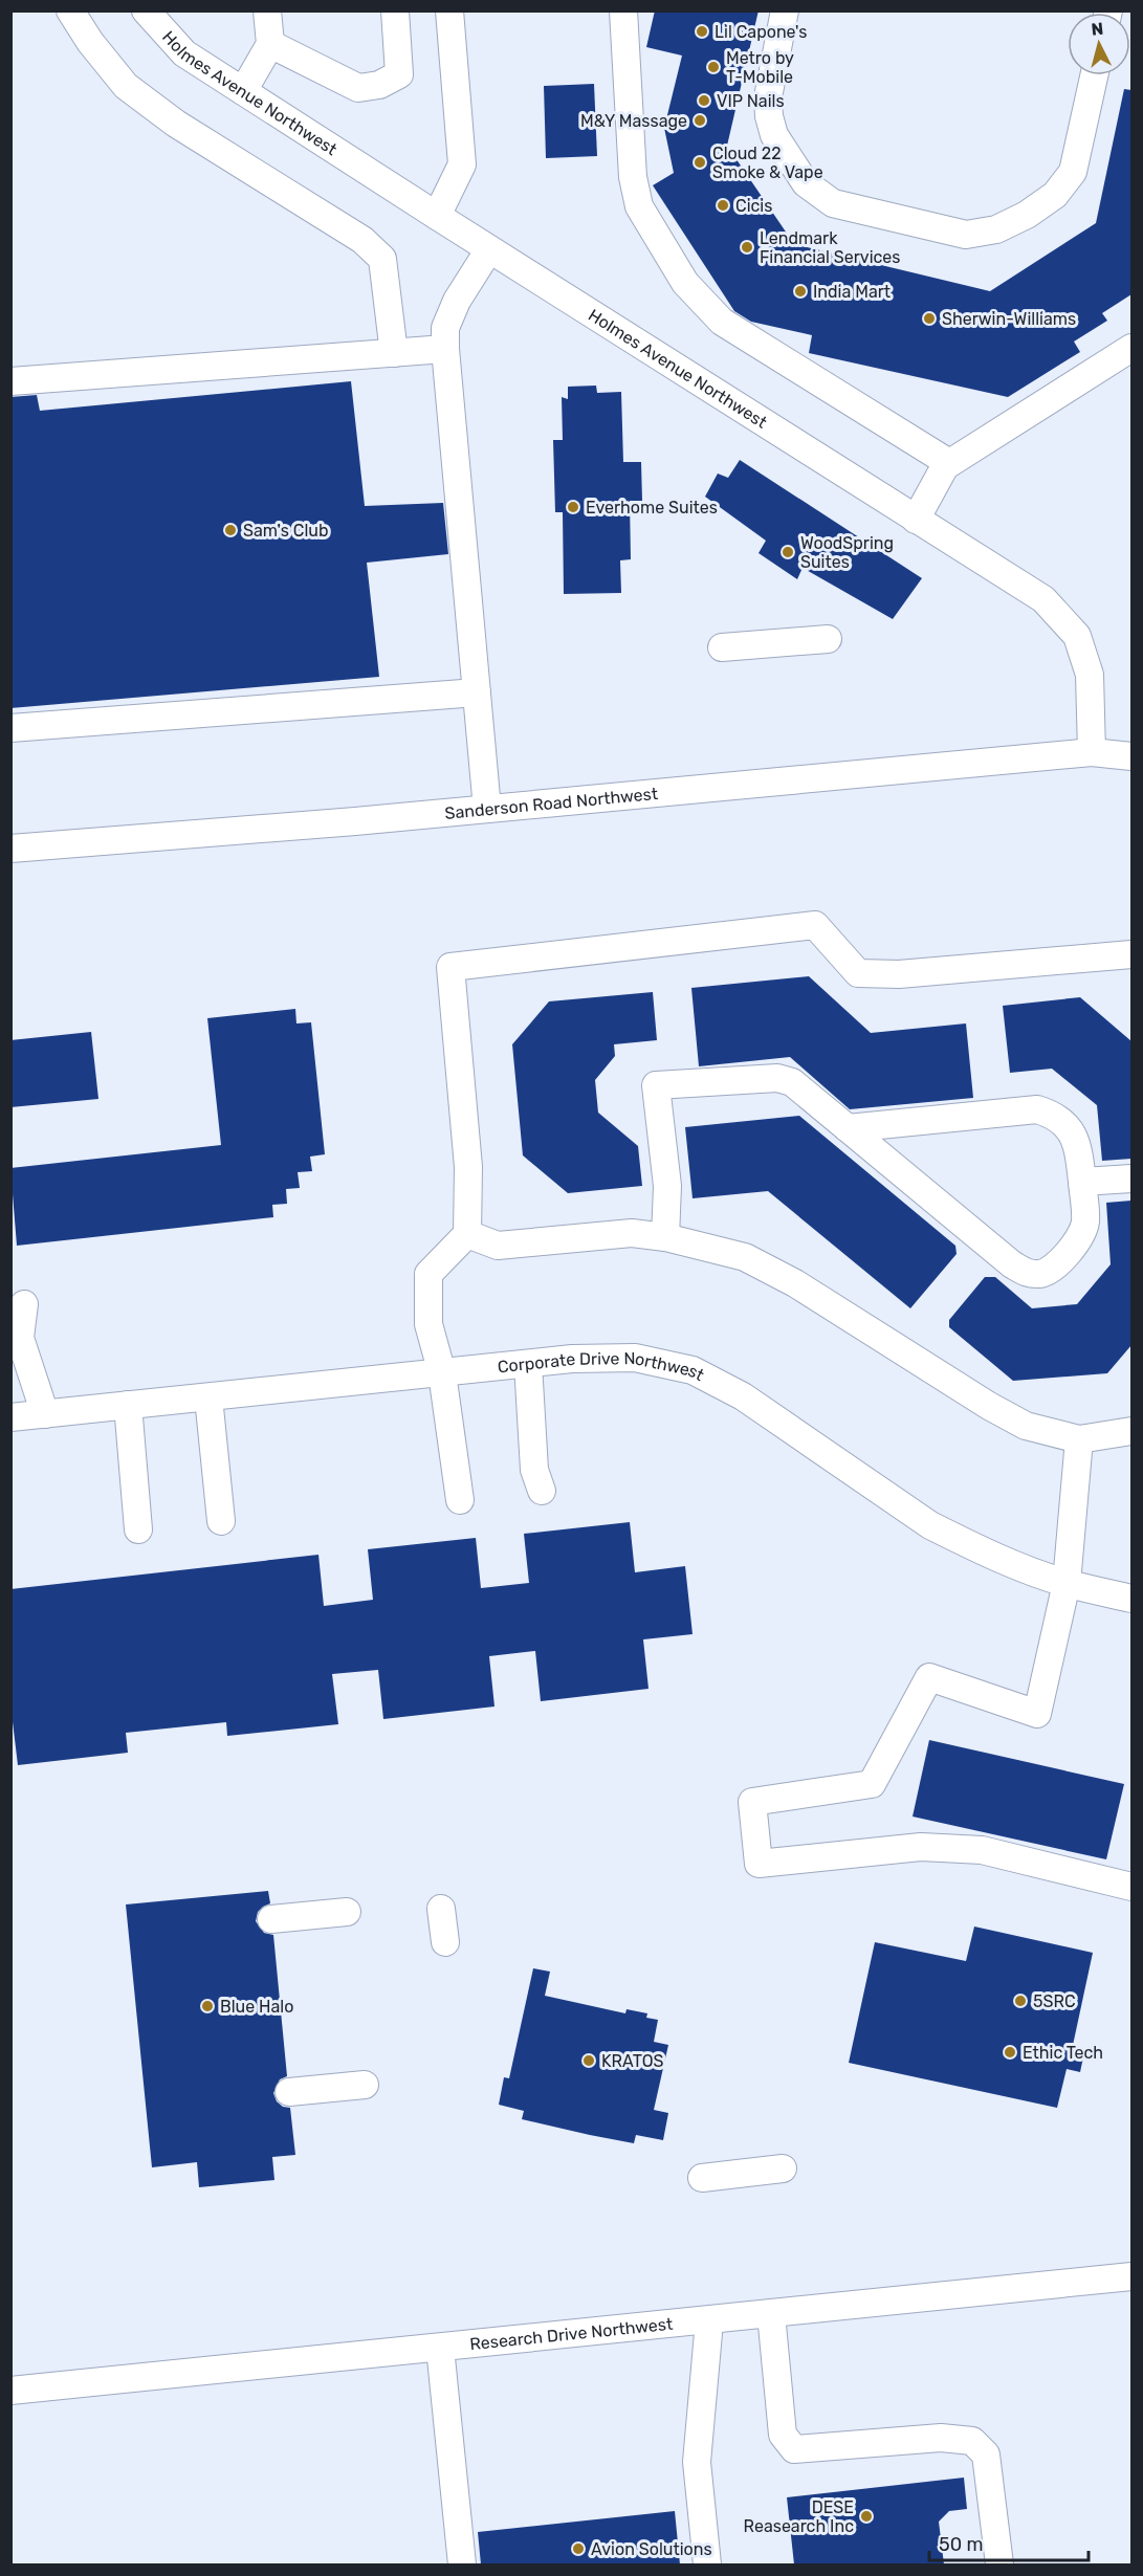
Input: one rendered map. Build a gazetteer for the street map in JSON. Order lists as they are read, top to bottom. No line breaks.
{"streets":{"street":["Holmes Avenue Northwest","Sanderson Road Northwest","Corporate Drive Northwest","Research Drive Northwest"]},"crossings":[["Holmes Avenue Northwest","Sanderson Road Northwest"]],"places":["Lil Capone's","Metro by T-Mobile","VIP Nails","M&Y Massage","Cloud 22 Smoke & Vape","Cicis","Lendmark Financial Services","India Mart","Sherwin-Williams","Everhome Suites","Sam's Club","WoodSpring Suites","5SRC","Blue Halo","Ethic Tech","KRATOS","DESE Reasearch Inc","Avion Solutions"],"scale_bar":"50 m","north":"top"}
